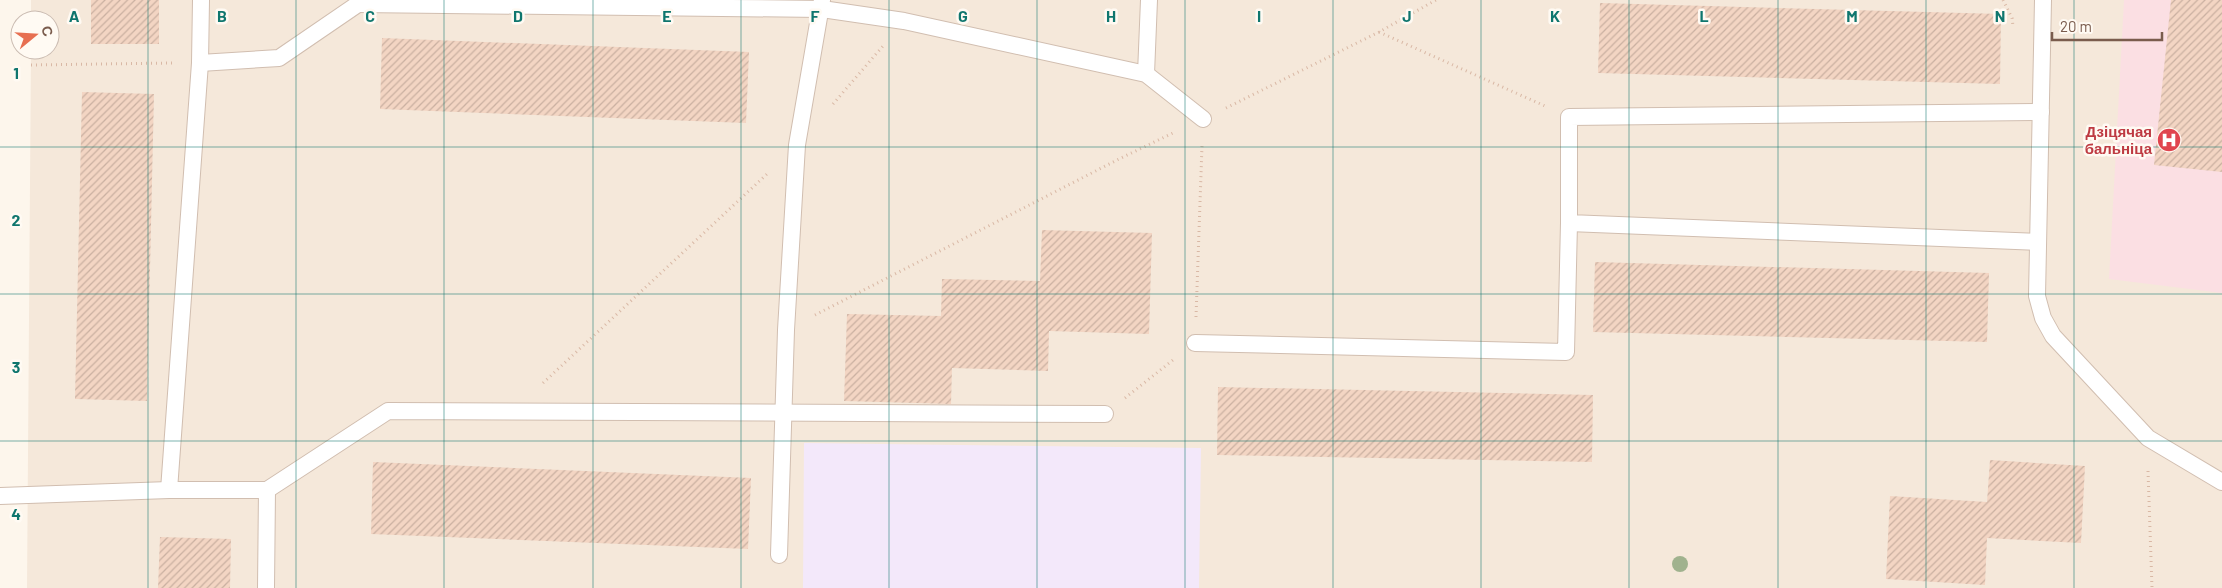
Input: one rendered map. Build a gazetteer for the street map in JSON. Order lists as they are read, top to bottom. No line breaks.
{"places":{"hospital":["Дзіцячая бальніца"]},"scale_bar":"20 m","north":"right","grid":{"columns":["A","B","C","D","E","F","G","H","I","J","K","L","M","N"],"rows":["1","2","3","4"]}}
